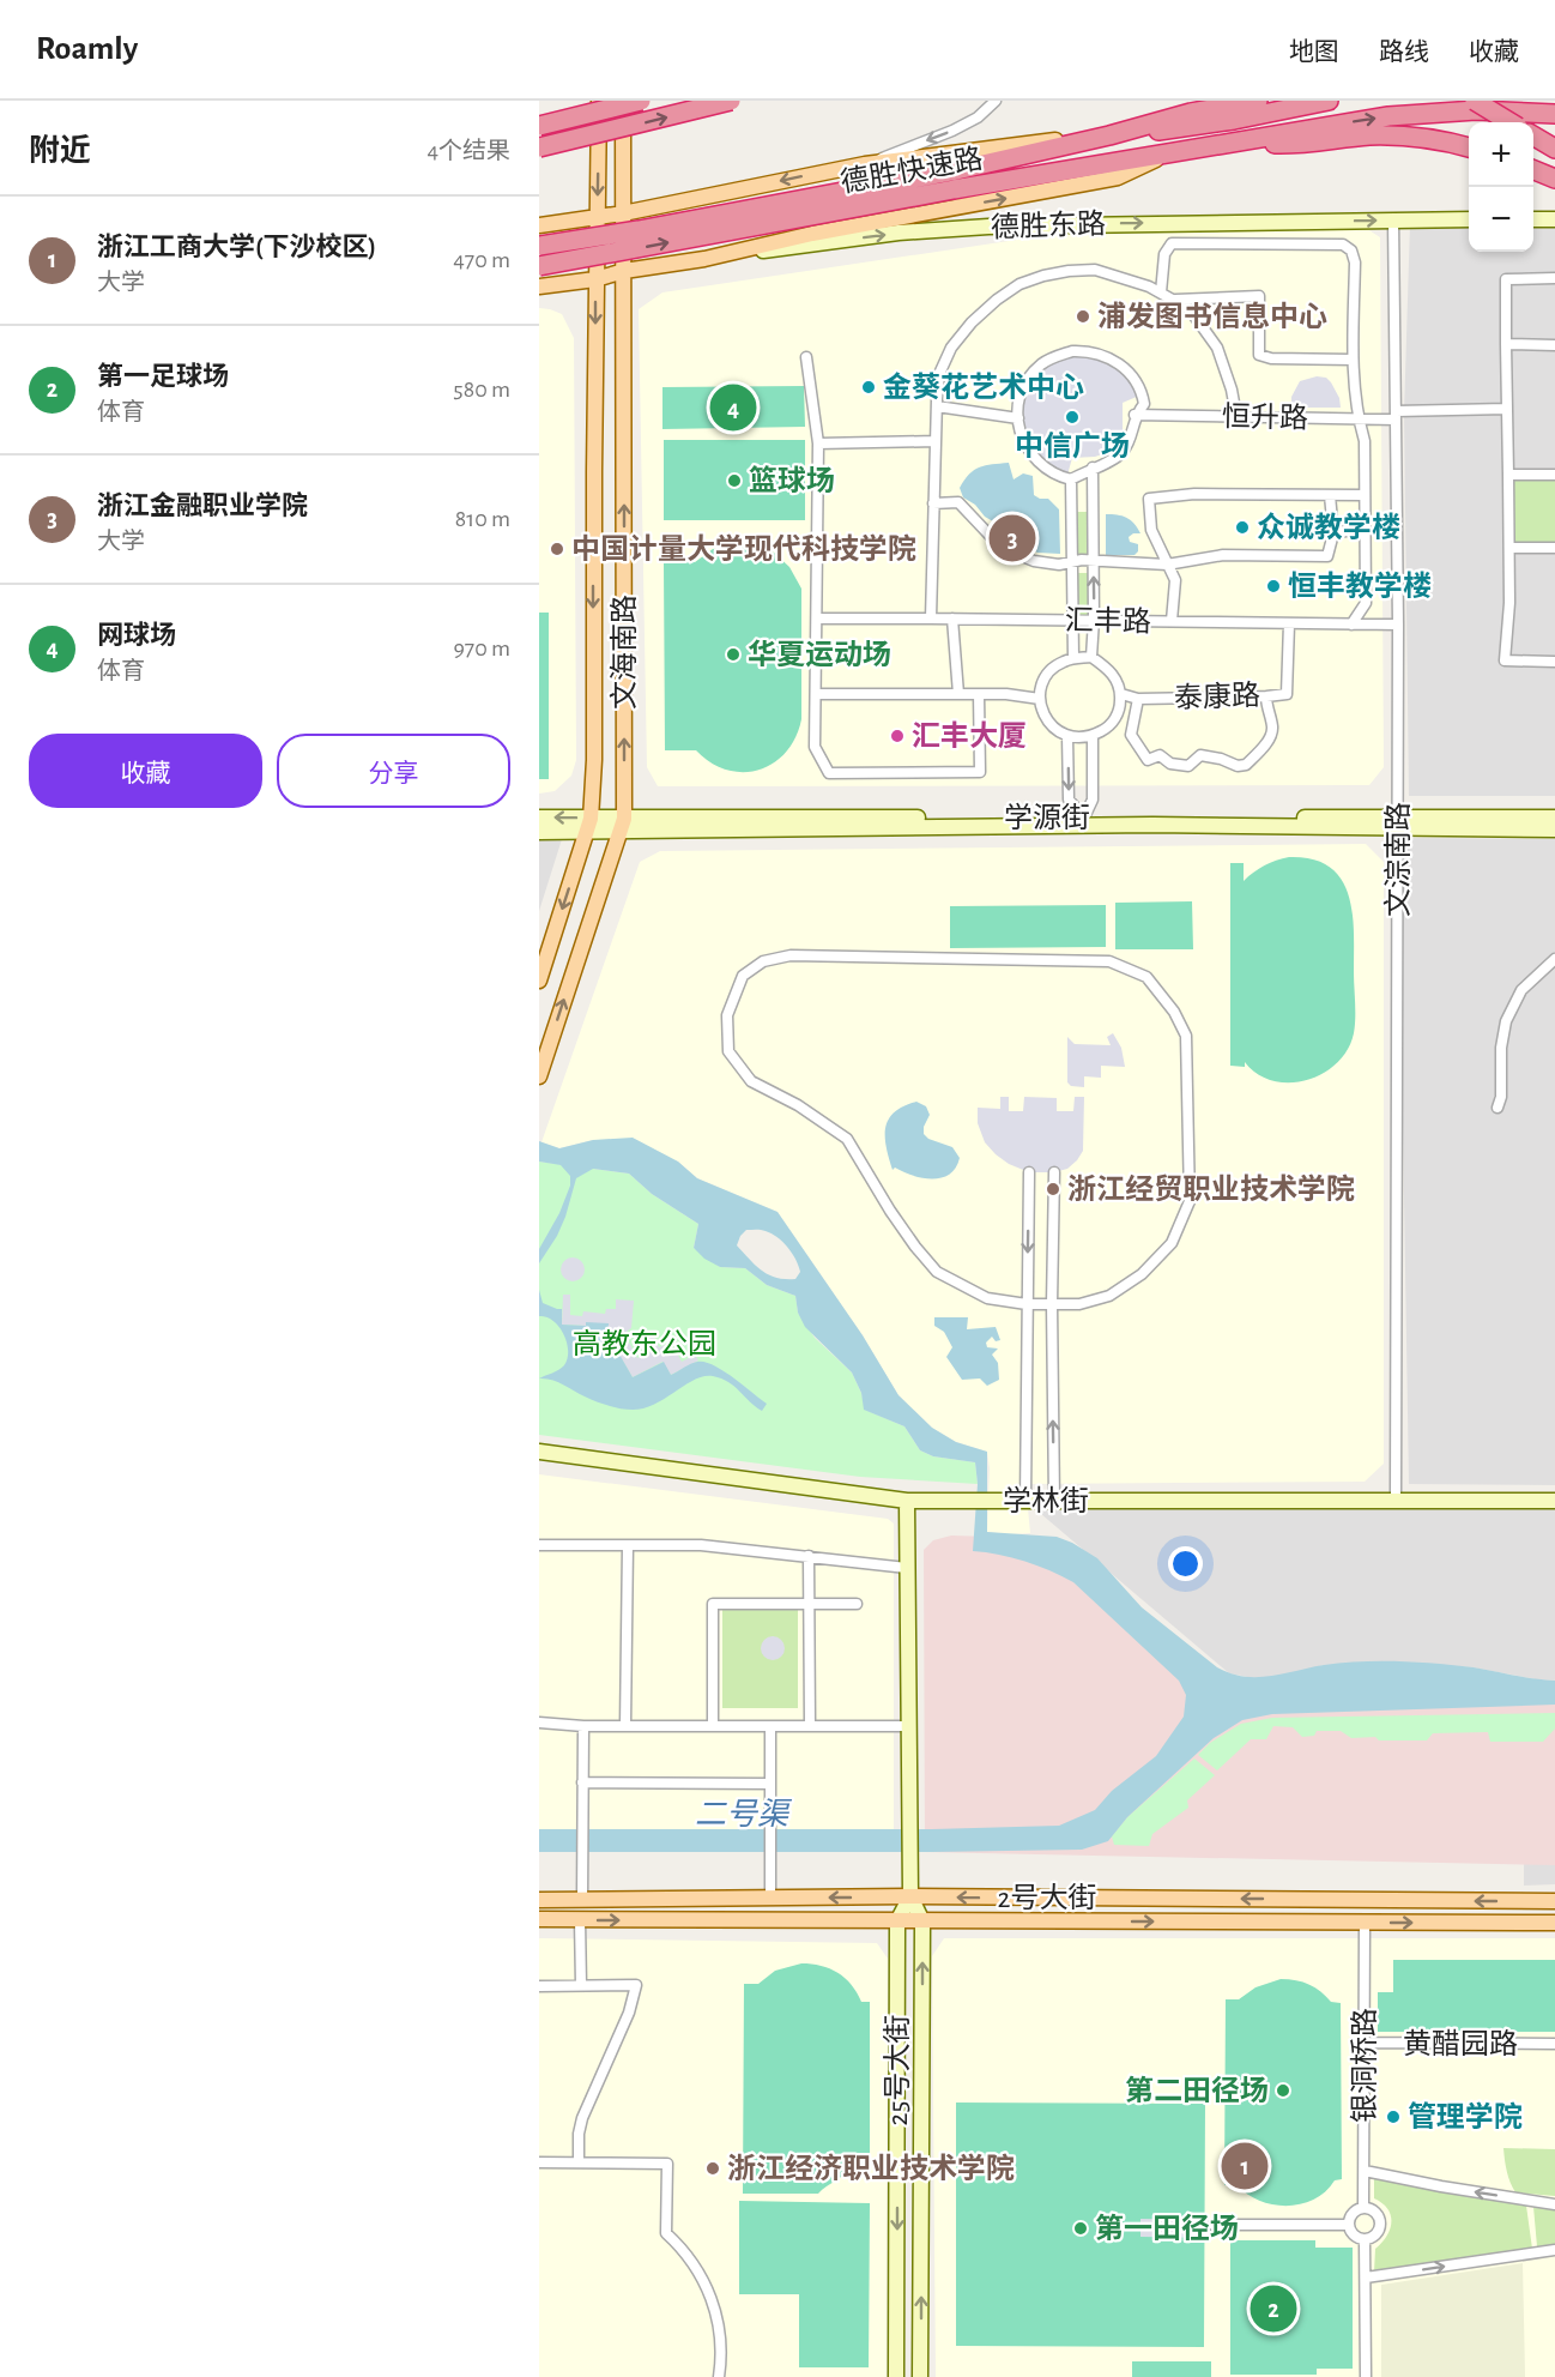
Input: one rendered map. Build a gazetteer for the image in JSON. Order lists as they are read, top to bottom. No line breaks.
{"streets":{"highway":["德胜快速路"],"main road":["德胜东路","文海南路","学源街","学林街","2号大街","25号大街"],"street":["恒升路","汇丰路","泰康路","文淙南路","黄醋园路","银洞桥路"]},"crossings":[["德胜东路","文海南路"],["德胜东路","文淙南路"],["恒升路","文淙南路"],["汇丰路","泰康路"],["汇丰路","文淙南路"],["文海南路","学源街"],["学源街","文淙南路"],["文淙南路","学林街"],["学林街","25号大街"],["2号大街","银洞桥路"],["2号大街","25号大街"],["黄醋园路","银洞桥路"]],"water":["二号渠"],"parks":["高教东公园"],"places":["浦发图书信息中心","金葵花艺术中心","中信广场","篮球场","众诚教学楼","中国计量大学现代科技学院","恒丰教学楼","华夏运动场","汇丰大厦","浙江经贸职业技术学院","第二田径场","管理学院","浙江经济职业技术学院","第一田径场"],"page":{"header":"Roamly","nav":["地图","路线","收藏"],"heading":["附近","4个结果"],"map_buttons":["+","−"],"list":[{"mark":"1","name":"浙江工商大学(下沙校区)","note":"大学","value":"470 m"},{"mark":"2","name":"第一足球场","note":"体育","value":"580 m"},{"mark":"3","name":"浙江金融职业学院","note":"大学","value":"810 m"},{"mark":"4","name":"网球场","note":"体育","value":"970 m"}],"pins":["4","3","1","2"],"buttons":["收藏","分享"]}}
